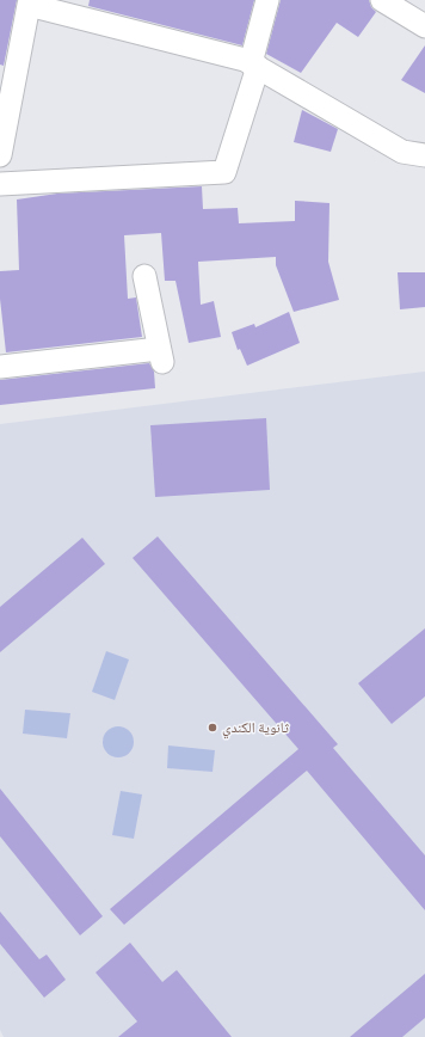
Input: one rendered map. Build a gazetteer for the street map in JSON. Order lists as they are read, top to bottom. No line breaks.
{"places":["ثانوية الكندي"]}
